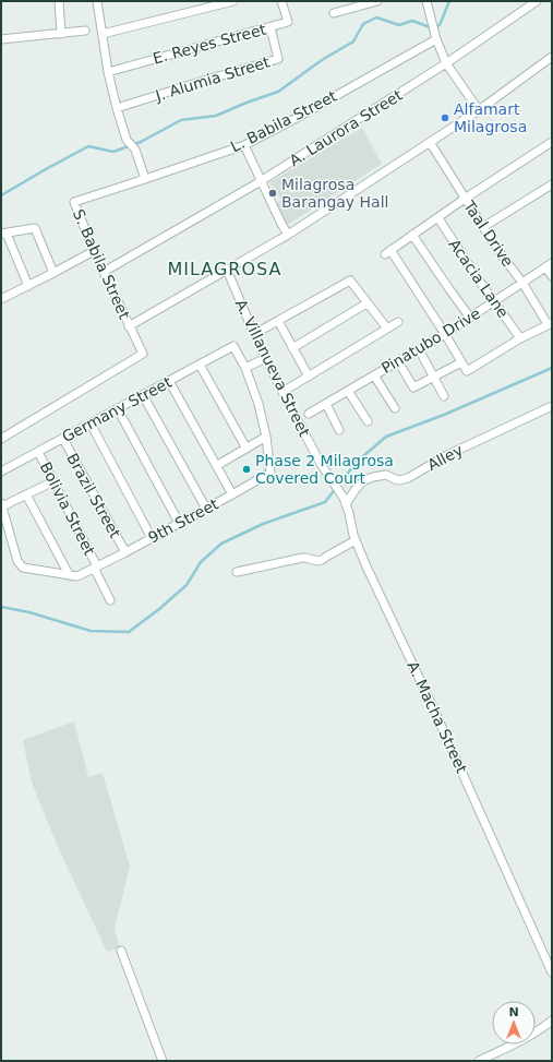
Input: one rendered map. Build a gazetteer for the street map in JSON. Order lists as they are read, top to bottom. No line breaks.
{"streets":{"street":["E. Reyes Street","J. Alumia Street","L. Babila Street","A. Laurora Street","Taal Drive","S. Babila Street","Acacia Lane","Pinatubo Drive","A. Villanueva Street","Germany Street","Alley","Brazil Street","Bolivia Street","9th Street","A. Macha Street"]},"crossings":[["E. Reyes Street","J. Alumia Street"],["L. Babila Street","S. Babila Street"],["A. Laurora Street","S. Babila Street"],["Taal Drive","Pinatubo Drive"],["Acacia Lane","Pinatubo Drive"],["A. Villanueva Street","A. Macha Street"],["Germany Street","Brazil Street"],["Germany Street","Bolivia Street"],["Alley","A. Macha Street"],["Brazil Street","9th Street"],["Bolivia Street","9th Street"]],"districts":["MILAGROSA"],"places":["Alfamart Milagrosa","Milagrosa Barangay Hall","Phase 2 Milagrosa Covered Court"],"north":"top"}
